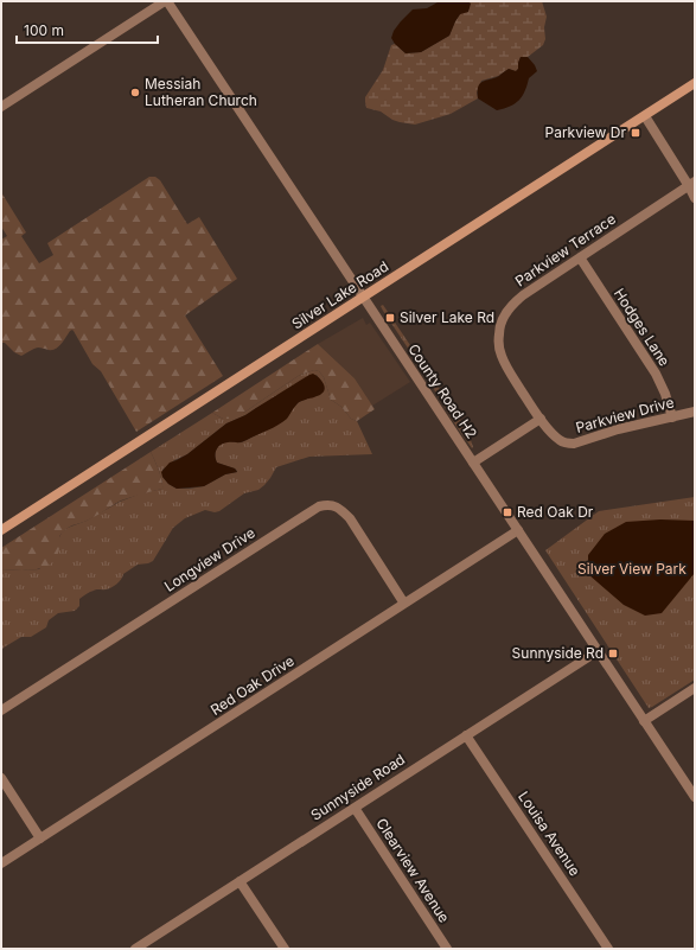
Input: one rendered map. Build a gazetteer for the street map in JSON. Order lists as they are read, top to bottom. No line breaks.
{"streets":{"main road":["Silver Lake Road"],"street":["Parkview Terrace","Hodges Lane","County Road H2","Parkview Drive","Longview Drive","Red Oak Drive","Sunnyside Road","Louisa Avenue","Clearview Avenue"]},"crossings":[["Parkview Terrace","Hodges Lane"],["Parkview Terrace","Parkview Drive"],["Silver Lake Road","County Road H2"],["Hodges Lane","Parkview Drive"],["County Road H2","Red Oak Drive"],["County Road H2","Sunnyside Road"],["Longview Drive","Red Oak Drive"],["Sunnyside Road","Louisa Avenue"],["Sunnyside Road","Clearview Avenue"]],"parks":["Silver View Park"],"places":{"other":["Messiah Lutheran Church"],"transit":["Parkview Dr","Silver Lake Rd","Red Oak Dr","Sunnyside Rd"]},"scale_bar":"100 m"}
